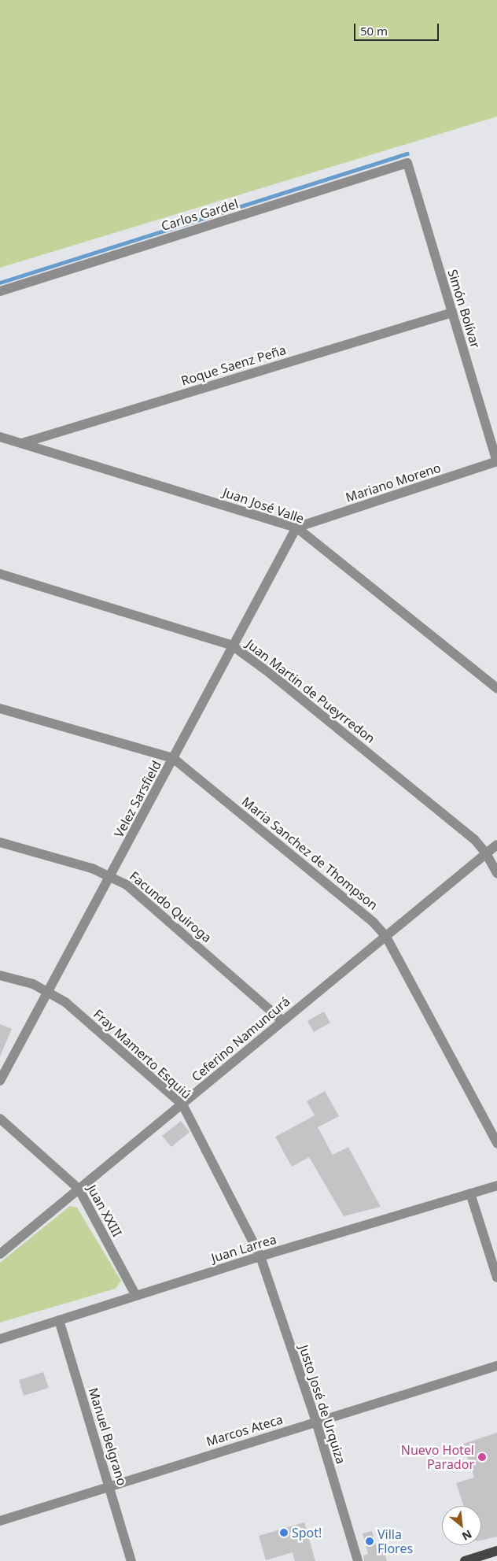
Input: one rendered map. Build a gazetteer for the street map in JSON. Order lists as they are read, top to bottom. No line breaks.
{"streets":{"street":["Carlos Gardel","Simón Bolívar","Roque Saenz Peña","Mariano Moreno","Juan José Valle","Juan Martin de Pueyrredon","Velez Sarsfield","Maria Sanchez de Thompson","Facundo Quiroga","Ceferino Namuncurá","Fray Mamerto Esquiú","Juan XXIII","Juan Larrea","Justo José de Urquiza","Marcos Ateca","Manuel Belgrano"]},"crossings":[["Carlos Gardel","Simón Bolívar"],["Simón Bolívar","Roque Saenz Peña"],["Simón Bolívar","Mariano Moreno"],["Roque Saenz Peña","Juan José Valle"],["Mariano Moreno","Juan José Valle"],["Mariano Moreno","Velez Sarsfield"],["Juan José Valle","Velez Sarsfield"],["Juan Martin de Pueyrredon","Velez Sarsfield"],["Juan Martin de Pueyrredon","Ceferino Namuncurá"],["Velez Sarsfield","Maria Sanchez de Thompson"],["Velez Sarsfield","Facundo Quiroga"],["Velez Sarsfield","Fray Mamerto Esquiú"],["Maria Sanchez de Thompson","Ceferino Namuncurá"],["Facundo Quiroga","Ceferino Namuncurá"],["Ceferino Namuncurá","Fray Mamerto Esquiú"],["Ceferino Namuncurá","Juan XXIII"],["Fray Mamerto Esquiú","Juan Larrea"],["Fray Mamerto Esquiú","Justo José de Urquiza"],["Juan XXIII","Juan Larrea"],["Juan Larrea","Justo José de Urquiza"],["Juan Larrea","Manuel Belgrano"],["Justo José de Urquiza","Marcos Ateca"],["Marcos Ateca","Manuel Belgrano"]],"places":["Nuevo Hotel Parador","Spot!","Villa Flores"],"scale_bar":"50 m","north":"bottom right"}
